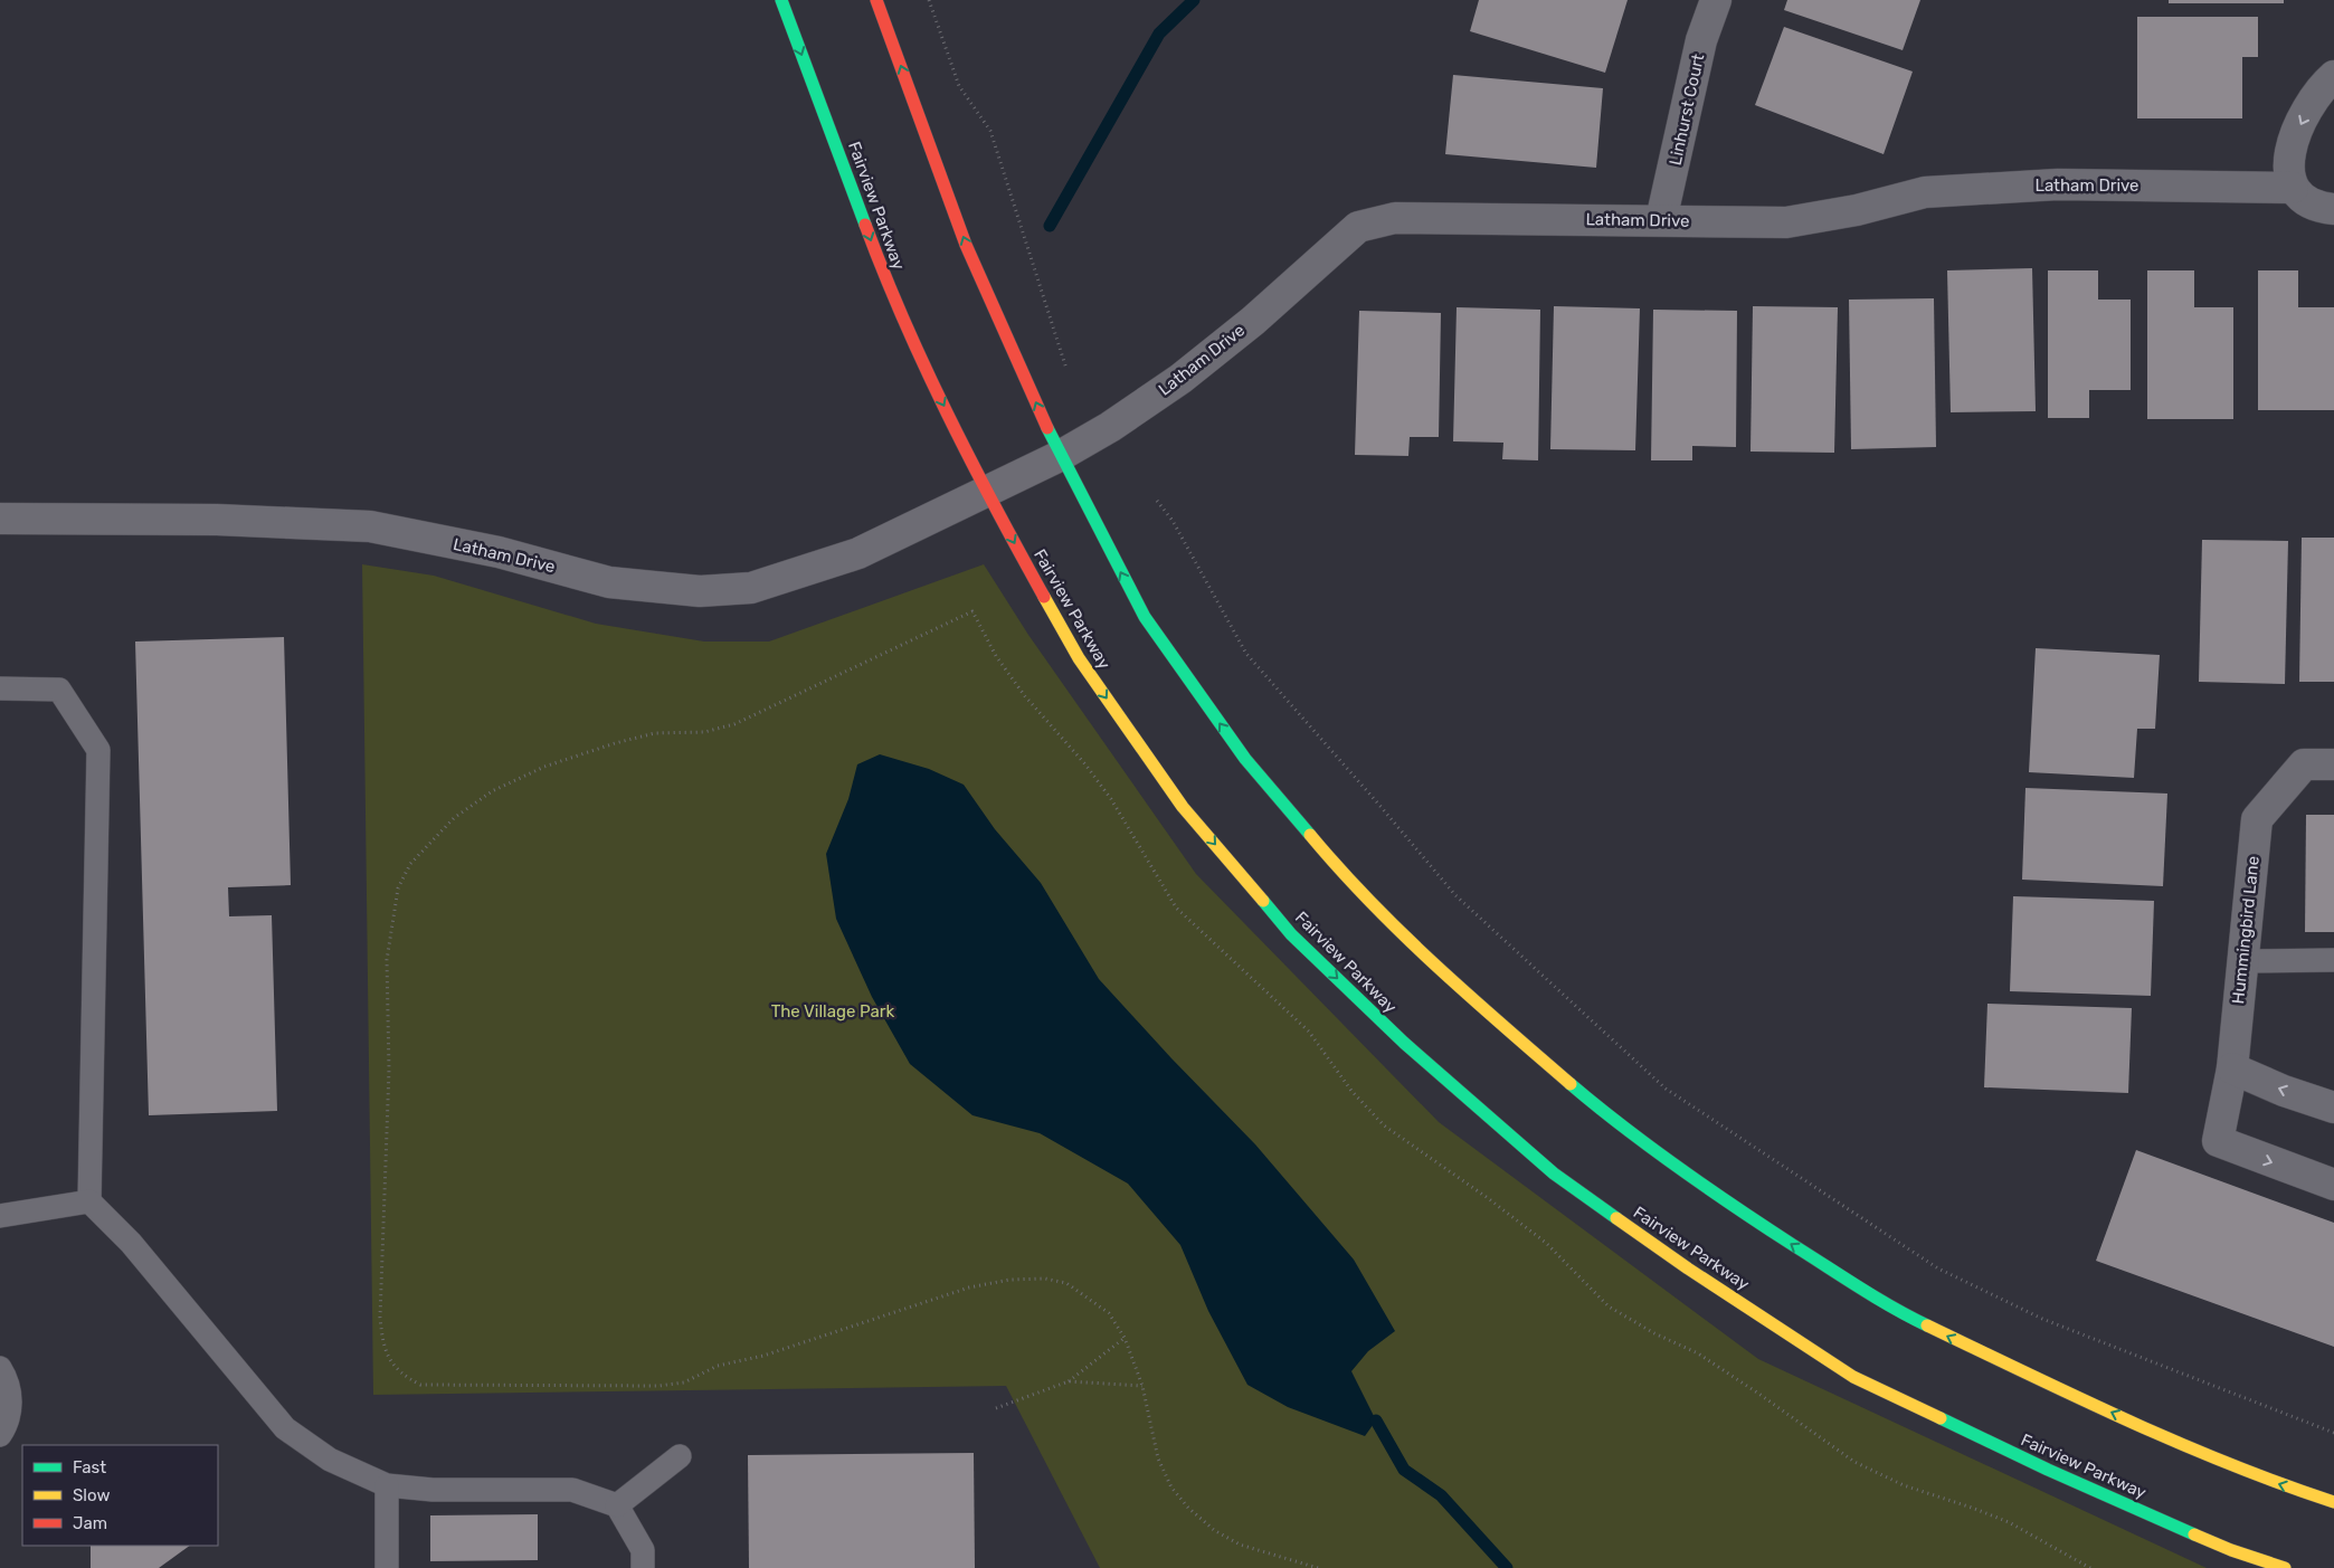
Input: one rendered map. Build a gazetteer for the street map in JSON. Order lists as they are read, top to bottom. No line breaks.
{"streets":{"street":["Linhurst Court","Latham Drive","Fairview Parkway","Hummingbird Lane"]},"crossings":[["Linhurst Court","Latham Drive"],["Latham Drive","Fairview Parkway"]],"parks":["The Village Park"],"legend":["Fast","Slow","Jam"]}
